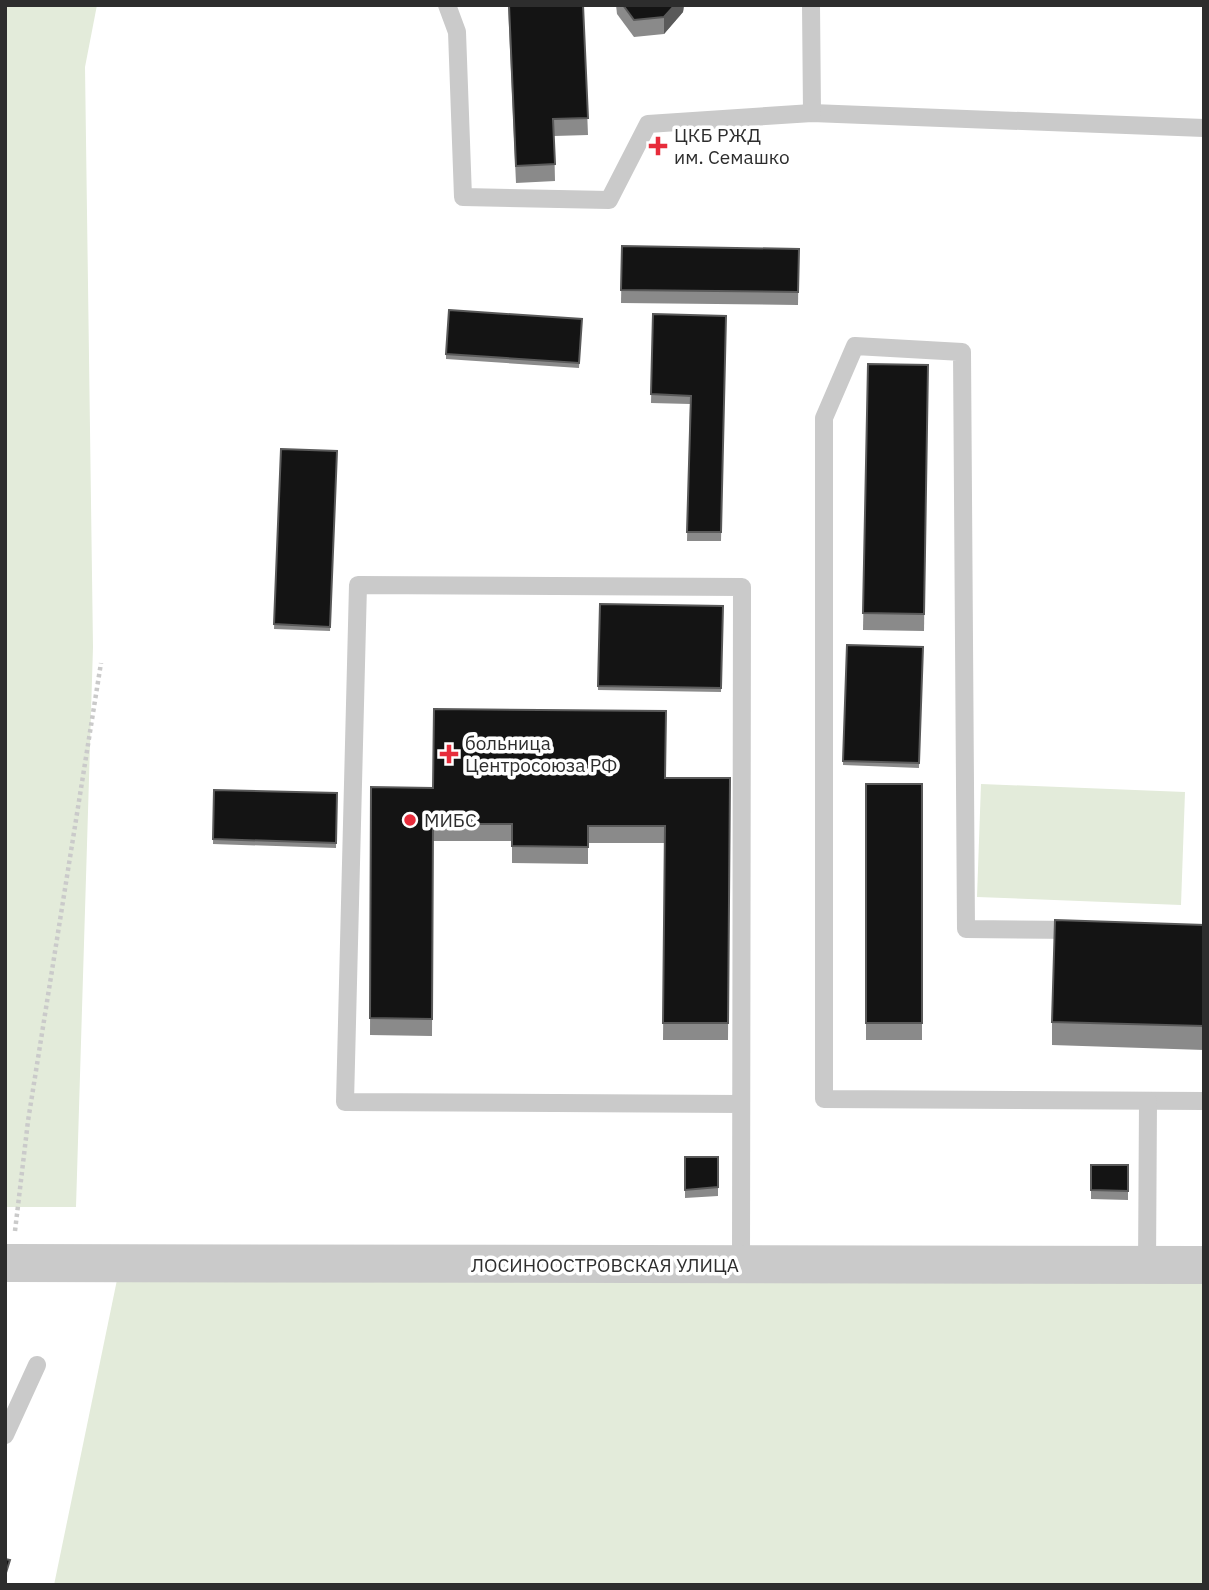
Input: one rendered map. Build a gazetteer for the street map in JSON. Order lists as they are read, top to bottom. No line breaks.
{"streets":{"street":["ЛОСИНООСТРОВСКАЯ УЛИЦА"]},"places":{"health":["ЦКБ РЖД им. Семашко","больница Центросоюза РФ"],"other":["МИБС"]}}
